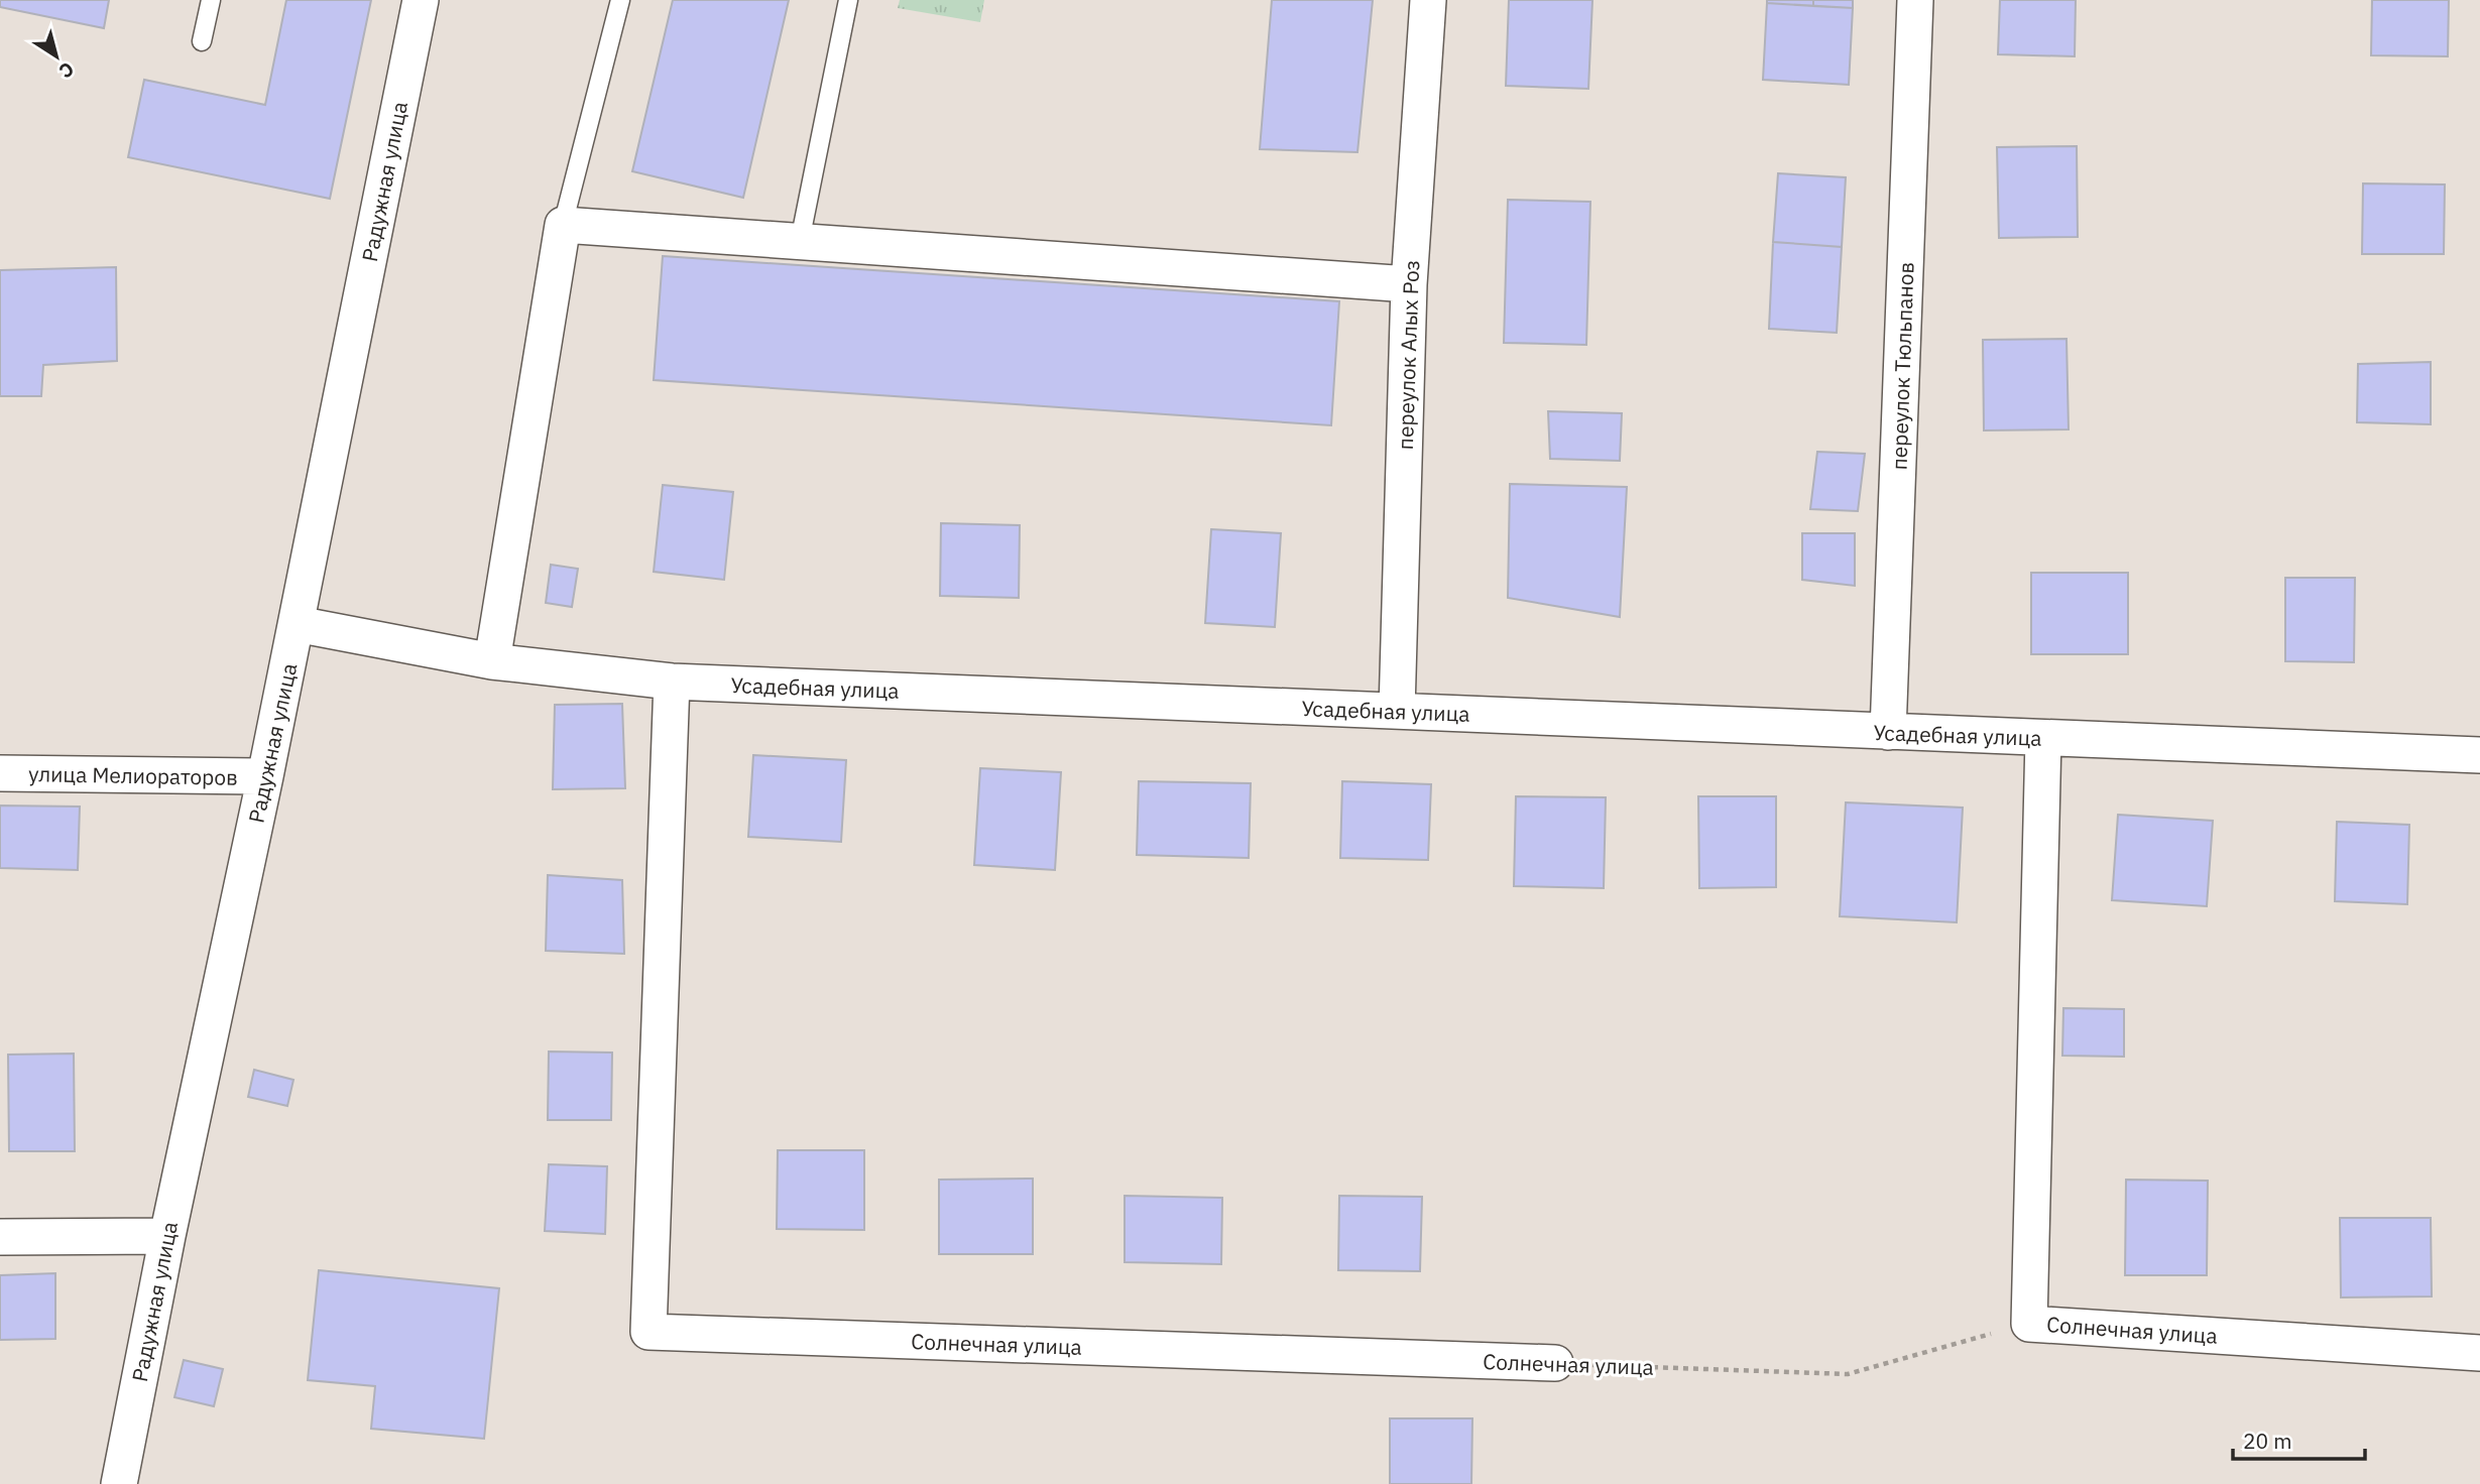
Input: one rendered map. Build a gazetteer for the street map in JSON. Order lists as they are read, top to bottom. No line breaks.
{"streets":{"street":["Радужная улица","переулок Алых Роз","переулок Тюльпанов","Усадебная улица","улица Мелиораторов","Солнечная улица"]},"crossings":[["Радужная улица","Усадебная улица"],["Радужная улица","улица Мелиораторов"],["переулок Алых Роз","Усадебная улица"],["переулок Тюльпанов","Усадебная улица"],["Усадебная улица","Солнечная улица"]],"scale_bar":"20 m","north":"bottom right"}
